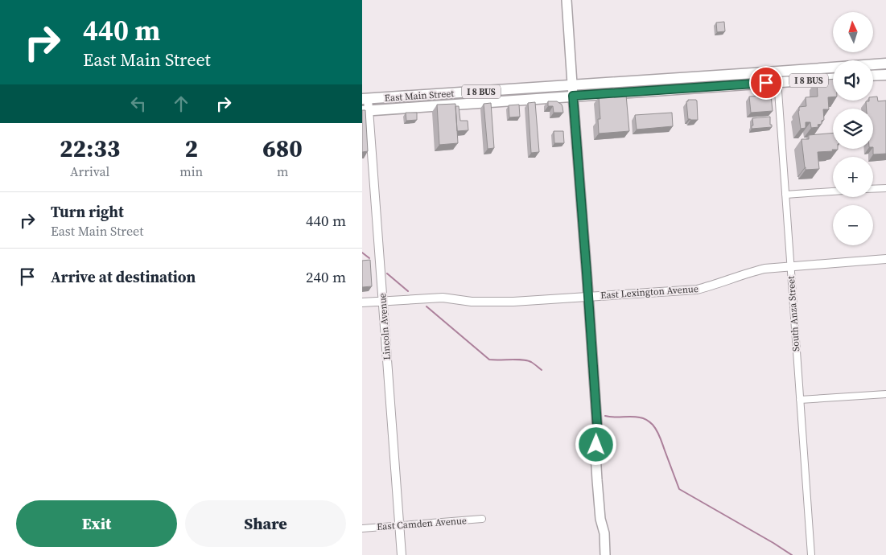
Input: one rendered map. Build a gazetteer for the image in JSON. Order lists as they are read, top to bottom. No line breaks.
{"streets":{"main road":["I 8 BUS","East Main Street"],"street":["East Lexington Avenue","South Anza Street","Lincoln Avenue","East Camden Avenue"]},"crossings":[["East Main Street","South Anza Street"],["East Main Street","Lincoln Avenue"],["East Lexington Avenue","South Anza Street"],["East Lexington Avenue","Lincoln Avenue"],["Lincoln Avenue","East Camden Avenue"]],"north":"top","page":{"turn":["440 m","East Main Street"],"map_buttons":["+","−"],"eta":["22:33","Arrival","2","min","680","m"],"list":[{"name":"Turn right","note":"East Main Street","value":"440 m"},{"name":"Arrive at destination","value":"240 m"}],"buttons":["Exit","Share"]}}
